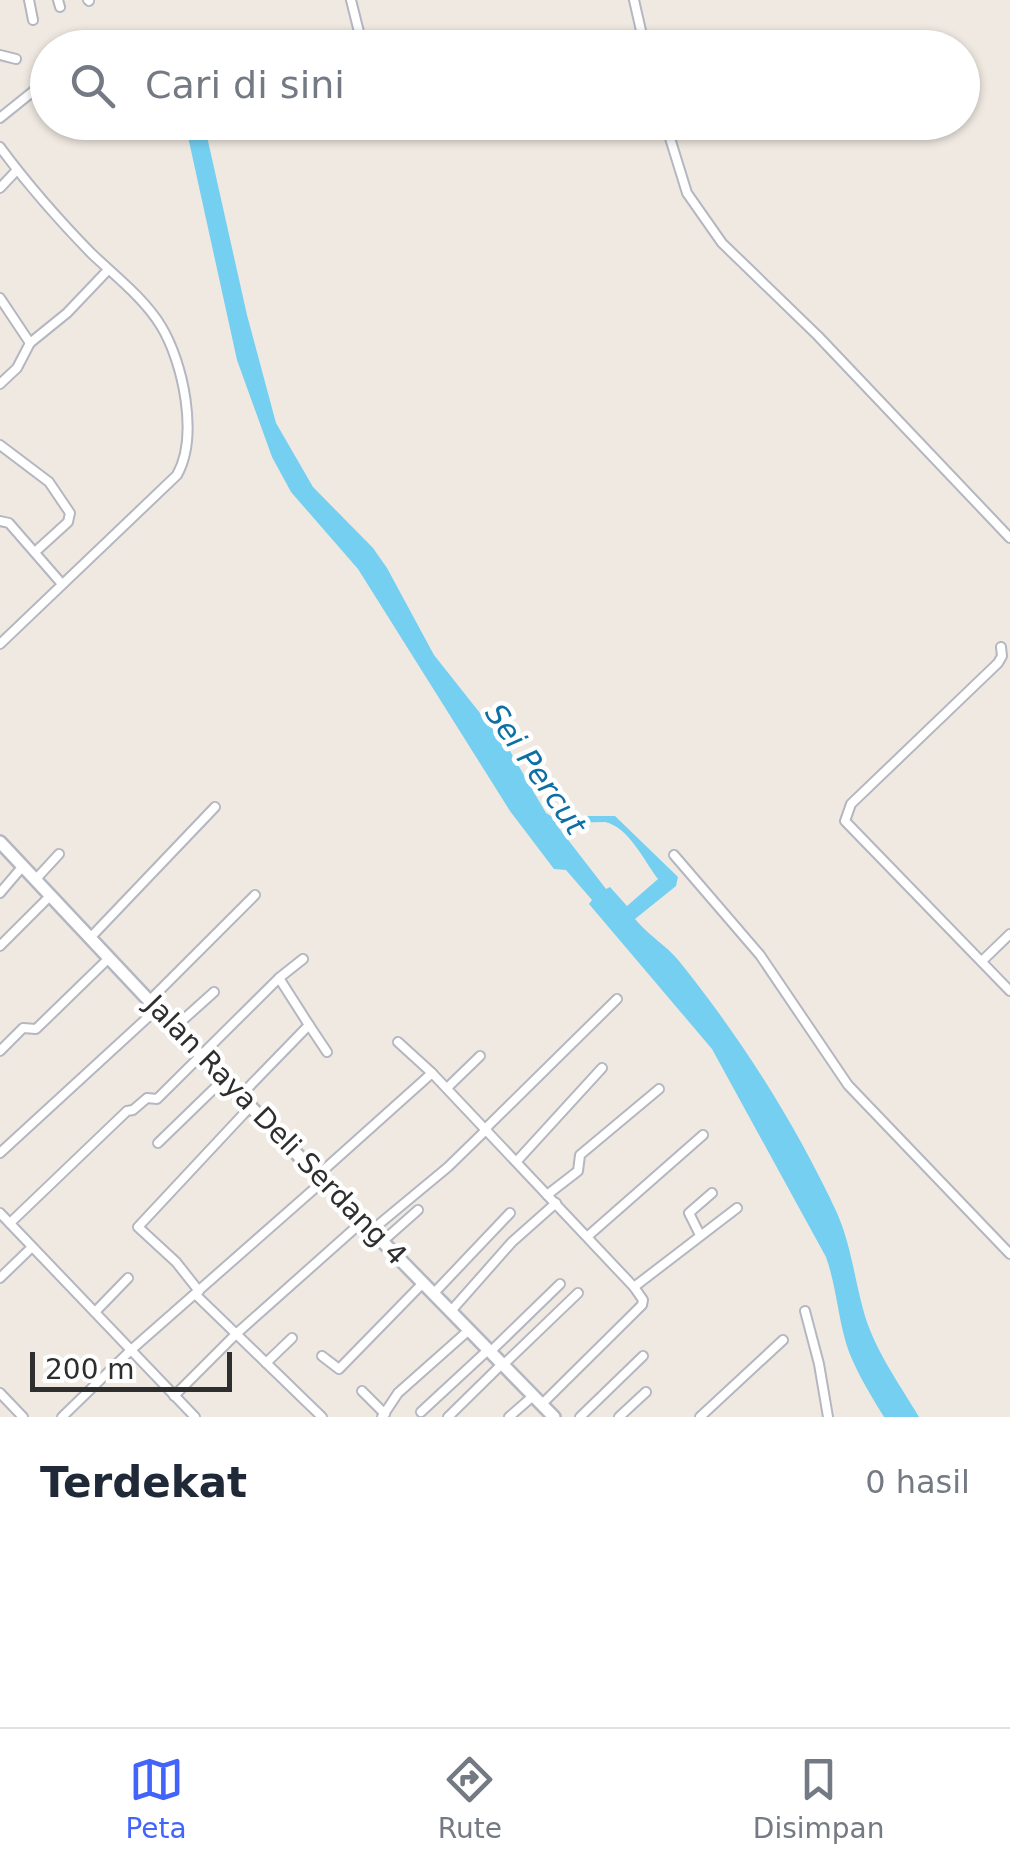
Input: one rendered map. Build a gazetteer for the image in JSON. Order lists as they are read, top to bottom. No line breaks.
{"streets":{"street":["Jalan Raya Deli Serdang 4"]},"water":["Sei Percut"],"scale_bar":"200 m","page":{"search":"Cari di sini","scale":"200 m","heading":["Terdekat","0 hasil"],"nav":["Peta","Rute","Disimpan"]}}
